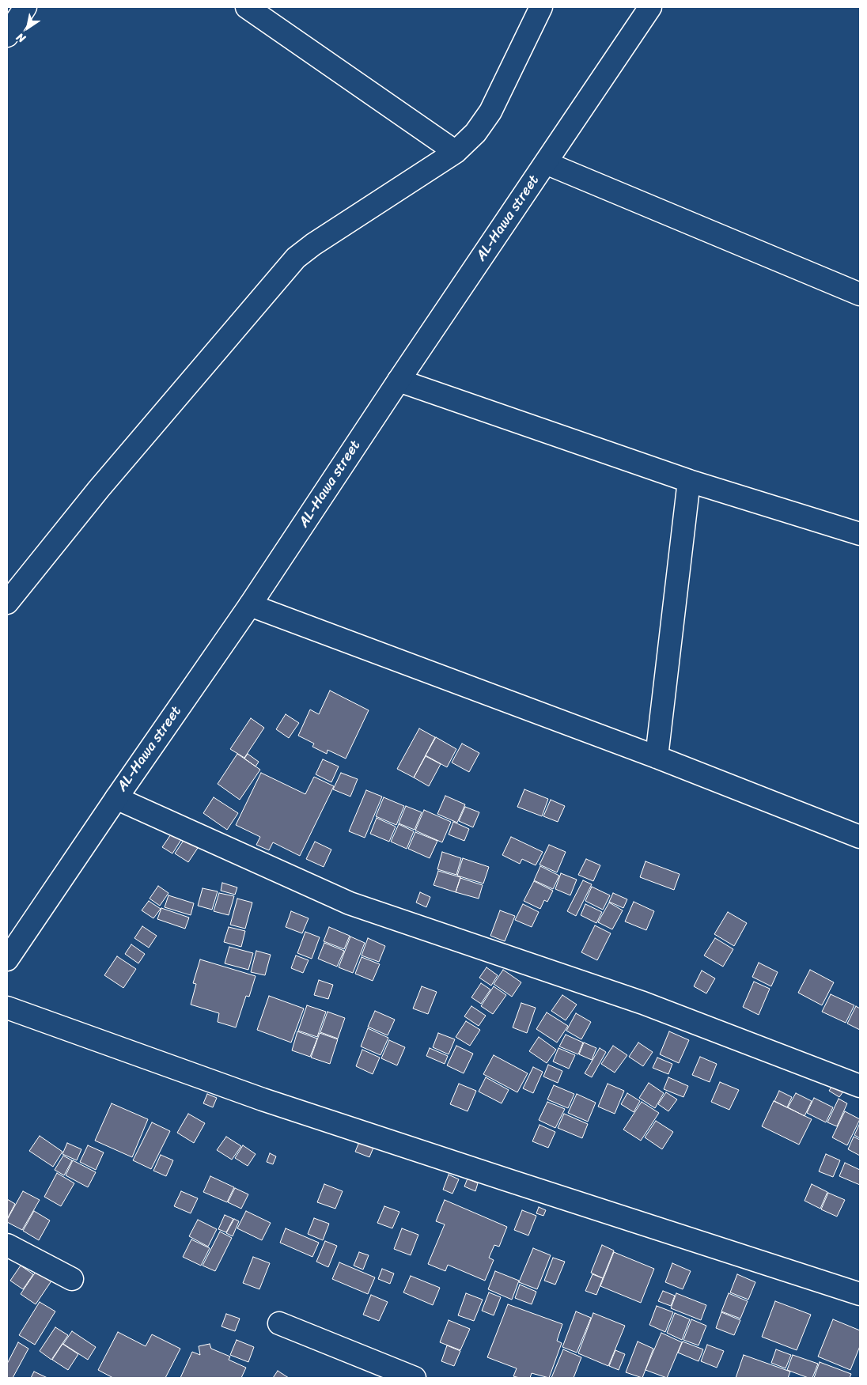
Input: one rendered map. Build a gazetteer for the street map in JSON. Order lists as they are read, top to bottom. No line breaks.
{"streets":{"street":["AL-Hawa street"]},"north":"bottom left"}
